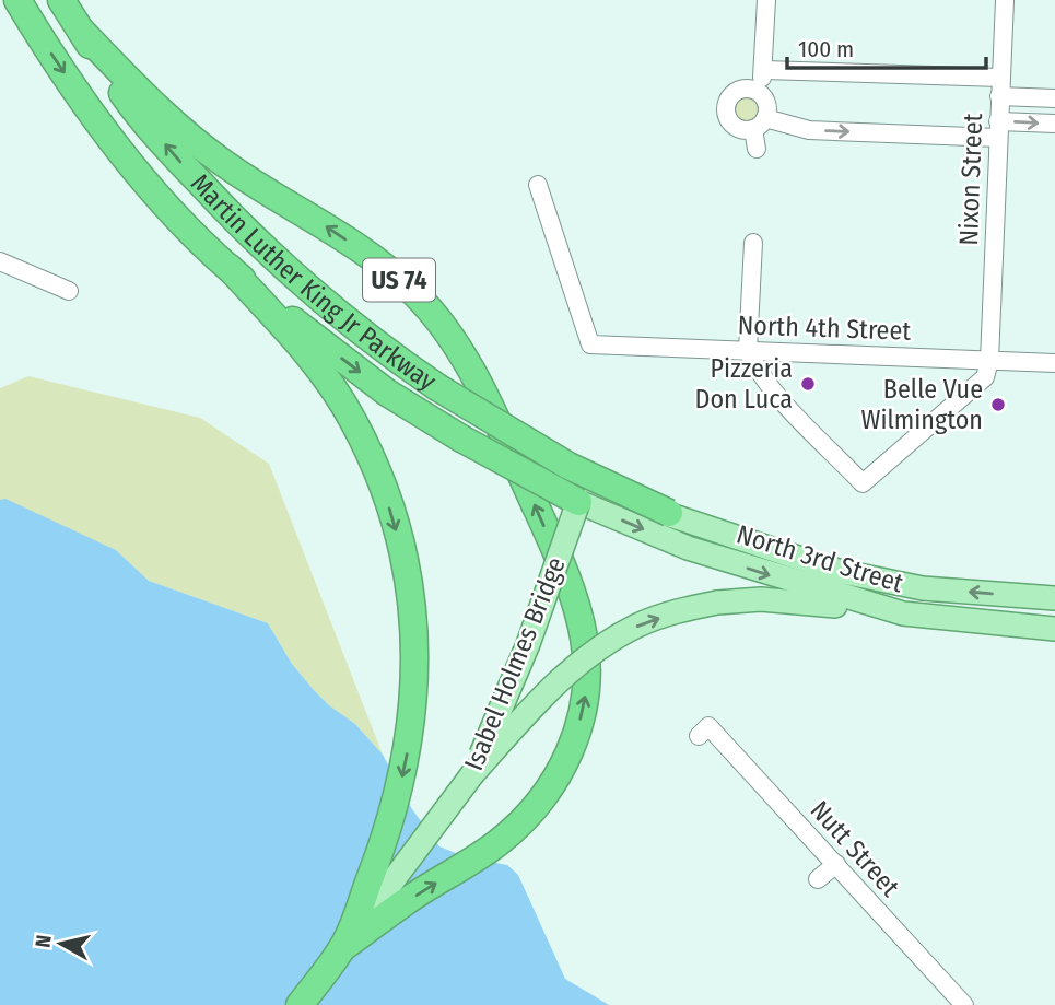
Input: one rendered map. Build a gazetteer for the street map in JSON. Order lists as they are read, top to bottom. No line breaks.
{"streets":{"highway":["Martin Luther King Jr Parkway","US 74","Isabel Holmes Bridge"],"main road":["North 3rd Street"],"street":["Nixon Street","North 4th Street","Nutt Street"]},"crossings":[["Nixon Street","North 4th Street"],["Martin Luther King Jr Parkway","US 74"],["Martin Luther King Jr Parkway","North 3rd Street"],["Martin Luther King Jr Parkway","Isabel Holmes Bridge"],["US 74","Isabel Holmes Bridge"],["North 3rd Street","Isabel Holmes Bridge"]],"places":["Pizzeria Don Luca","Belle Vue Wilmington"],"scale_bar":"100 m","north":"left"}
